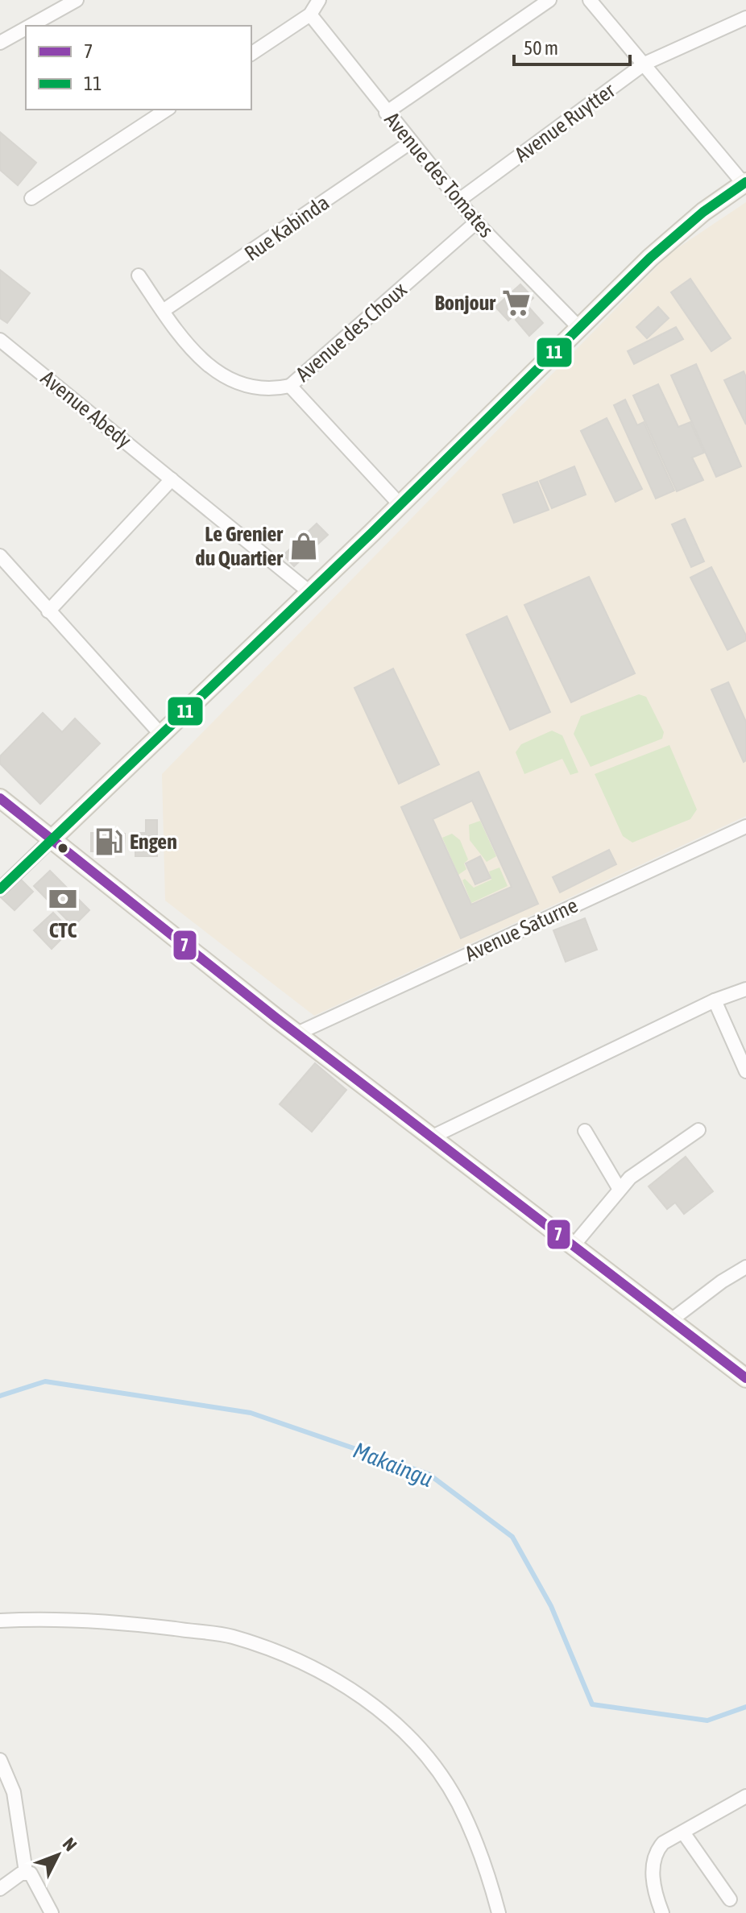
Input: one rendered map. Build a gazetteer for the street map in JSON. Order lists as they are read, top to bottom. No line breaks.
{"streets":{"street":["Avenue Ruytter","Avenue des Tomates","Rue Kabinda","Avenue des Choux","Avenue Abedy","Avenue Saturne"]},"crossings":[["Avenue Ruytter","Avenue des Tomates"],["Avenue des Tomates","Rue Kabinda"],["Avenue des Tomates","Avenue des Choux"]],"water":["Makaingu"],"places":{"supermarket":["Bonjour"],"shop":["Le Grenier du Quartier"],"fuel station":["Engen"],"bank":["CTC"]},"lines":["transit line 11","transit line 7"],"legend":["7","11"],"scale_bar":"50 m","north":"top right"}
